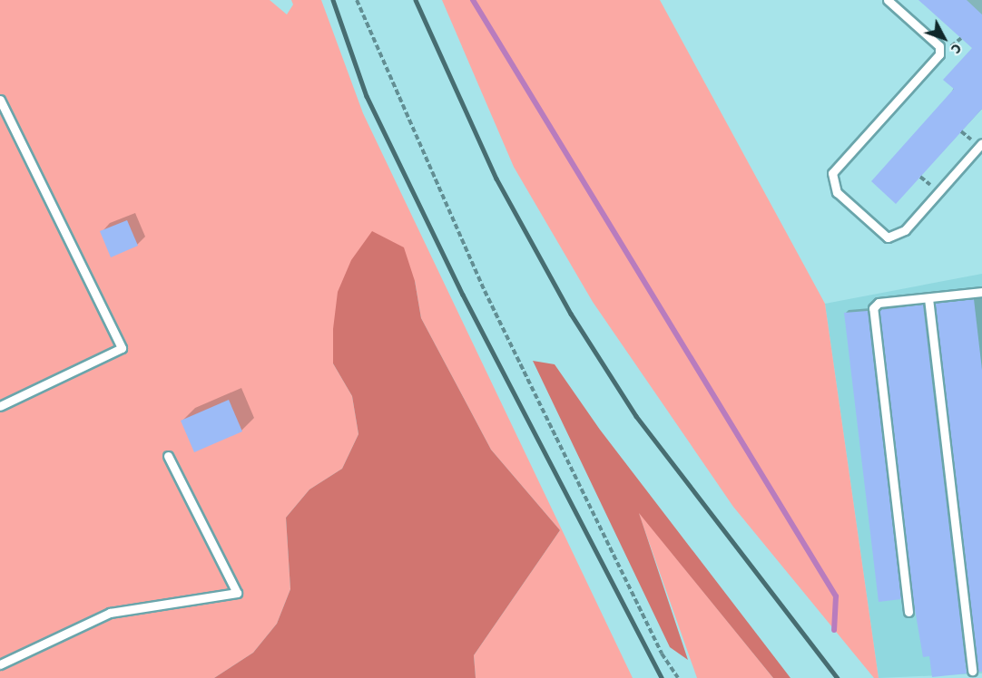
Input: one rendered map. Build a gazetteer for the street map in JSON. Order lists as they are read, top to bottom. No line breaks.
{"north":"bottom right"}
